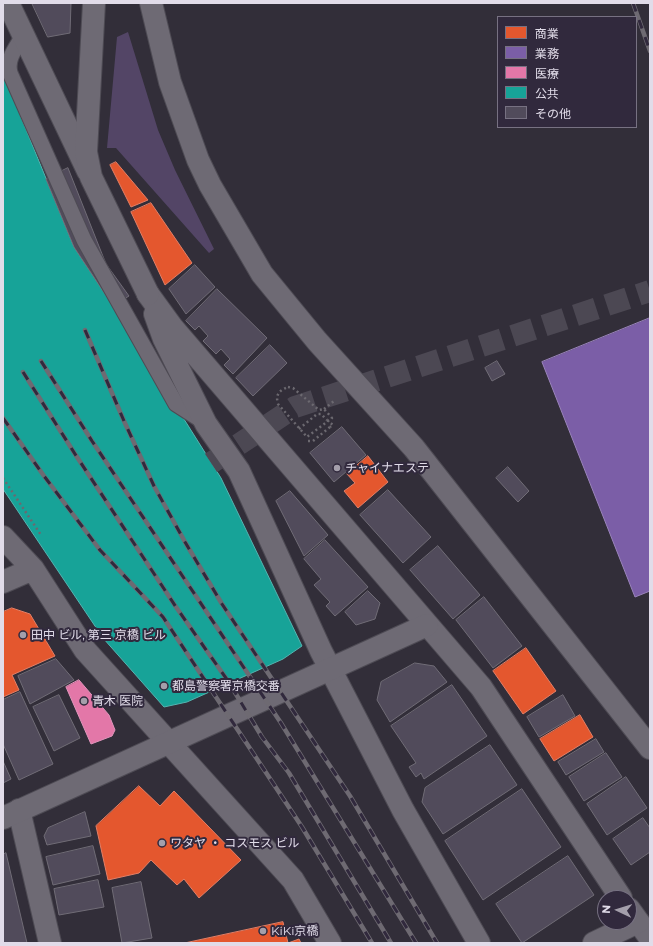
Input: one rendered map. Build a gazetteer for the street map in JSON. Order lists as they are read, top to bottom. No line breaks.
{"places":["チャイナエステ","田中 ビル, 第三 京橋 ビル","都島警察署京橋交番","青木 医院","ワタヤ ・ コスモス ビル","KiKi京橋"],"legend":["商業","業務","医療","公共","その他"],"north":"left"}
